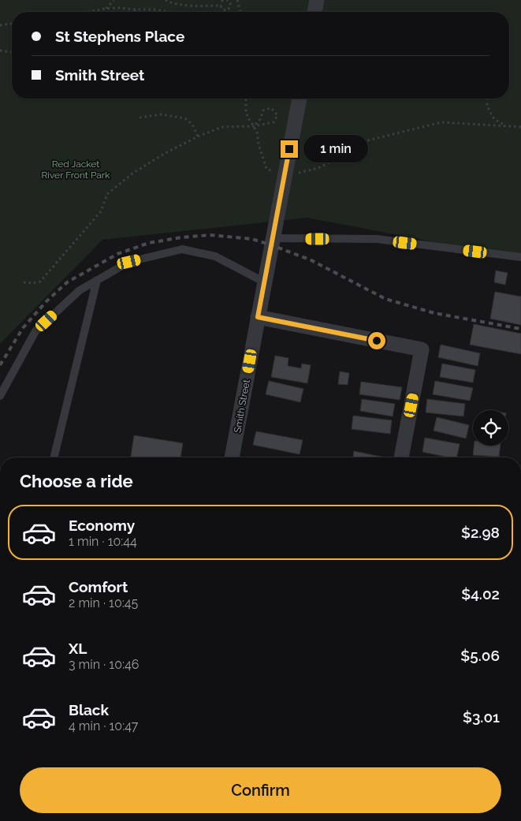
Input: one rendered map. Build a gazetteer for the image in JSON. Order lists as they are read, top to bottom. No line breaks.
{"streets":{"street":["Smith Street"]},"parks":["Red Jacket River Front Park"],"page":{"banner":["St Stephens Place","Smith Street"],"bubble":"1 min","heading":"Choose a ride","list":[{"name":"Economy","note":"1 min · 10:44","value":"$2.98"},{"name":"Comfort","note":"2 min · 10:45","value":"$4.02"},{"name":"XL","note":"3 min · 10:46","value":"$5.06"},{"name":"Black","note":"4 min · 10:47","value":"$3.01"}],"buttons":"Confirm"}}
